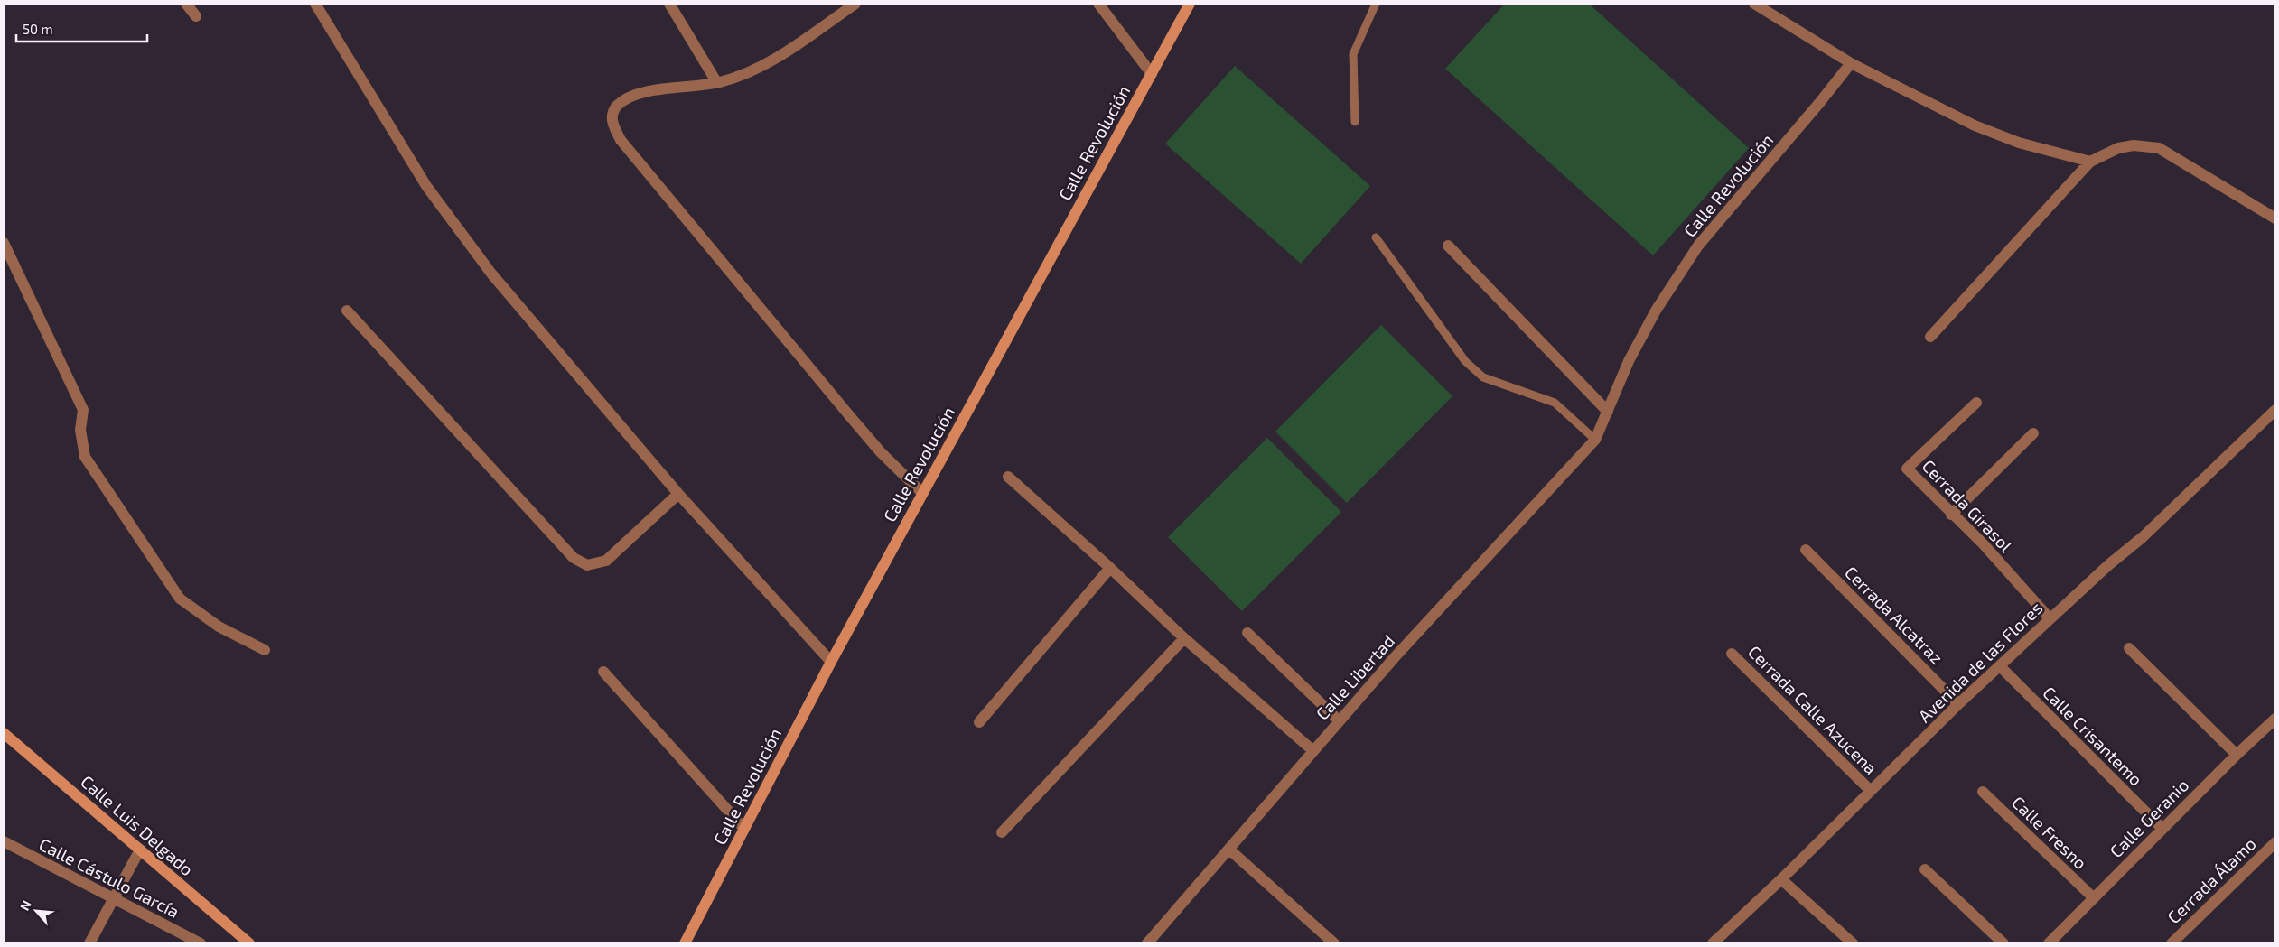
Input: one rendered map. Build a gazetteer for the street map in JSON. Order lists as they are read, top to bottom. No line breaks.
{"streets":{"street":["Calle Revolución","Cerrada Girasol","Cerrada Alcatraz","Avenida de las Flores","Calle Libertad","Cerrada Calle Azucena","Calle Crisantemo","Calle Geranio","Calle Luis Delgado","Calle Fresno","Calle Cástulo García","Cerrada Álamo"]},"crossings":[["Calle Revolución","Calle Libertad"],["Cerrada Girasol","Avenida de las Flores"],["Cerrada Alcatraz","Avenida de las Flores"],["Avenida de las Flores","Cerrada Calle Azucena"],["Avenida de las Flores","Calle Crisantemo"],["Calle Crisantemo","Calle Geranio"],["Calle Geranio","Calle Fresno"]],"scale_bar":"50 m","north":"top left"}
